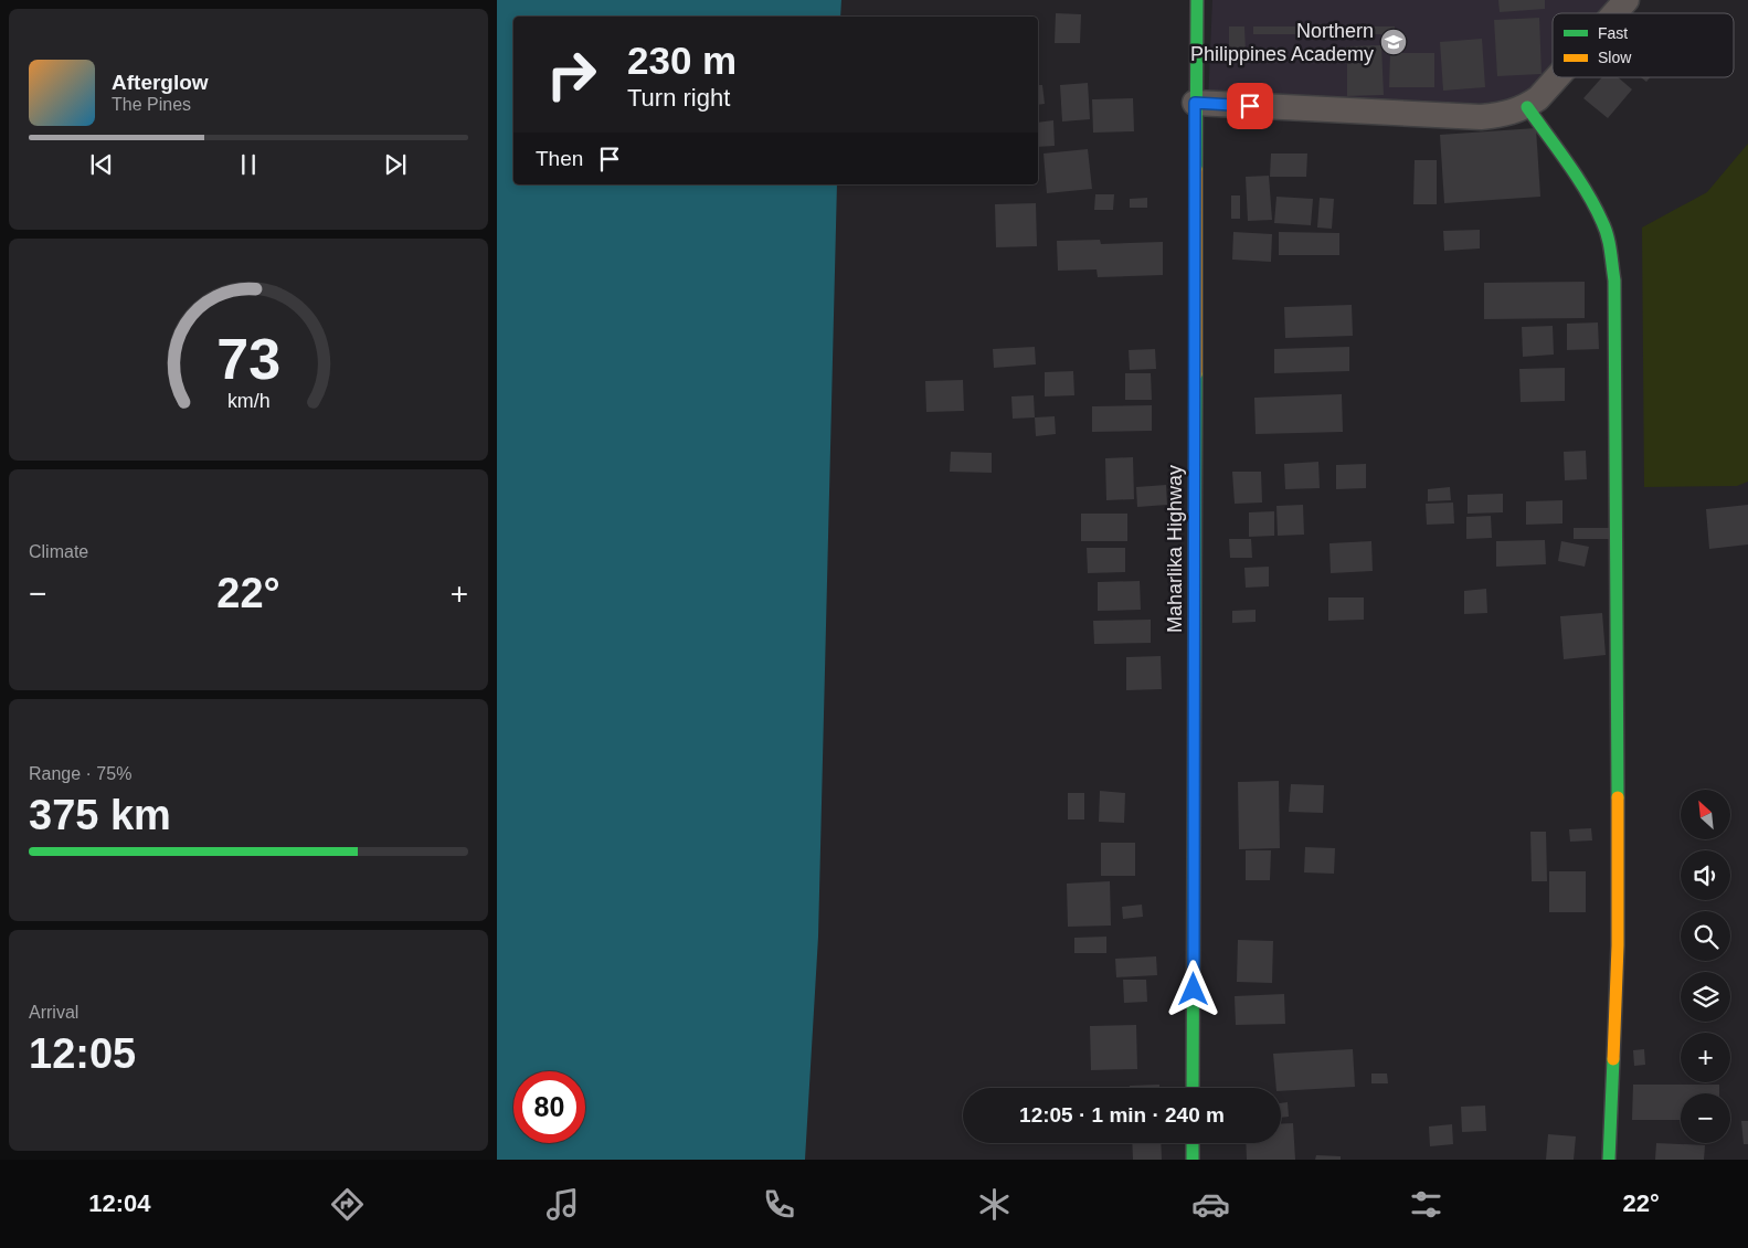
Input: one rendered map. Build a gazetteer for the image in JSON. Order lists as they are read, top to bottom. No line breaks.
{"streets":{"main road":["Maharlika Highway"]},"places":{"school or university":["Northern Philippines Academy"]},"legend":["Fast","Slow"],"north":"top left","page":{"turn":["230 m","Turn right"],"song":["Afterglow","The Pines"],"then":"Then","tile":["Climate",["Range · 75%","375 km"],["Arrival","12:05"]],"heat":["−","22°","+"],"map_buttons":["+","−"],"limit":"80","trip":"12:05 · 1 min · 240 m","tabs":["12:04","22°"],"gauge":["73","km/h"]}}
